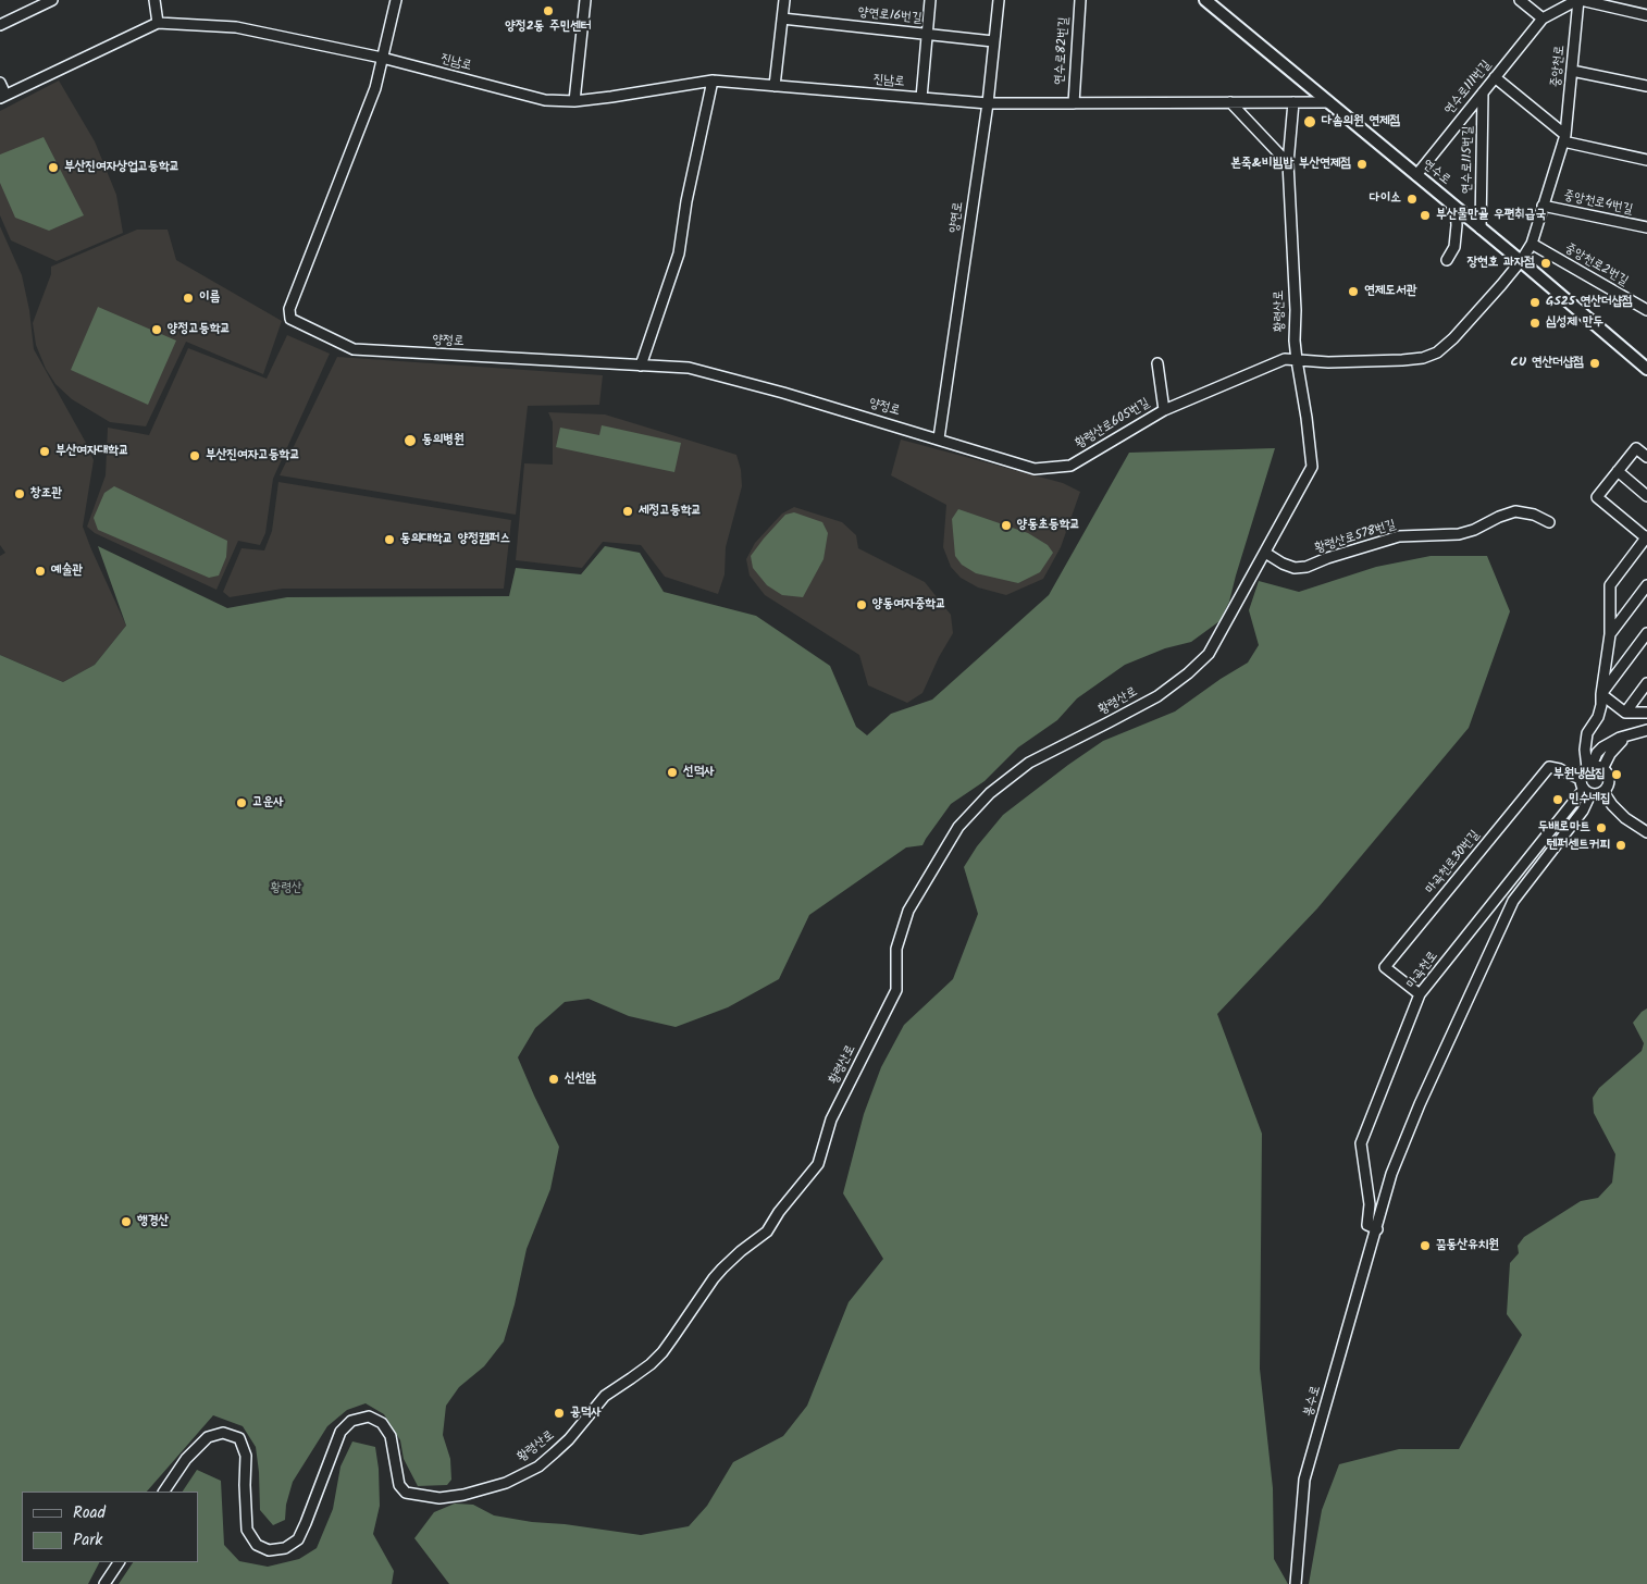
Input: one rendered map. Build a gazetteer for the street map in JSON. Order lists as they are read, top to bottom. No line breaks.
{"streets":{"main road":["연수로"],"street":["양연로16번길","연수로82번길","진남로","중앙천로","연수로111번길","연수로115번길","중앙천로4번길","양연로","중앙천로2번길","황령산로","양정로","황령산로605번길","황령산로578번길","마곡천로30번길","마곡천로","봉수로"]},"crossings":[["양연로16번길","진남로"],["양연로16번길","양연로"],["연수로82번길","진남로"],["진남로","연수로"],["진남로","양연로"],["진남로","황령산로"],["진남로","양정로"],["중앙천로","연수로"],["중앙천로","중앙천로4번길"],["중앙천로","중앙천로2번길"],["중앙천로","황령산로605번길"],["연수로111번길","연수로115번길"],["연수로111번길","연수로"],["연수로115번길","연수로"],["연수로","황령산로605번길"],["양연로","양정로"],["양연로","황령산로605번길"],["황령산로","황령산로605번길"],["황령산로","황령산로578번길"],["양정로","황령산로605번길"],["마곡천로30번길","마곡천로"],["마곡천로30번길","봉수로"],["마곡천로","봉수로"]],"parks":["황령산"],"places":["양정2동 주민센터","다솜의원 연제점","본죽&비빔밥 부산연제점","부산진여자상업고등학교","다이소","부산물만골 우편취급국","장현호 과자점","연제도서관","이름","GS25 연산더샵점","심성제 만두","양정고등학교","CU 연산더샵점","동의병원","부산여자대학교","부산진여자고등학교","창조관","세정고등학교","양동초등학교","동의대학교 양정캠퍼스","예술관","양동여자중학교","선덕사","부원냉삼집","민수네집","고운사","두배로마트","텐퍼센트커피","신선암","행경산","꿈동산유치원","공덕사"],"legend":["Road","Park"]}
